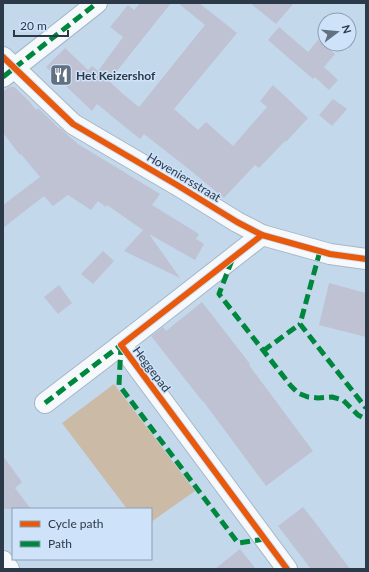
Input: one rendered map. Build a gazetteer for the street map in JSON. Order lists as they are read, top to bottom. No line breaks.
{"streets":{"street":["Hoveniersstraat","Heggepad"]},"crossings":[["Hoveniersstraat","Heggepad"]],"places":{"restaurant":["Het Keizershof"]},"legend":["Cycle path","Path"],"scale_bar":"20 m","north":"right"}
